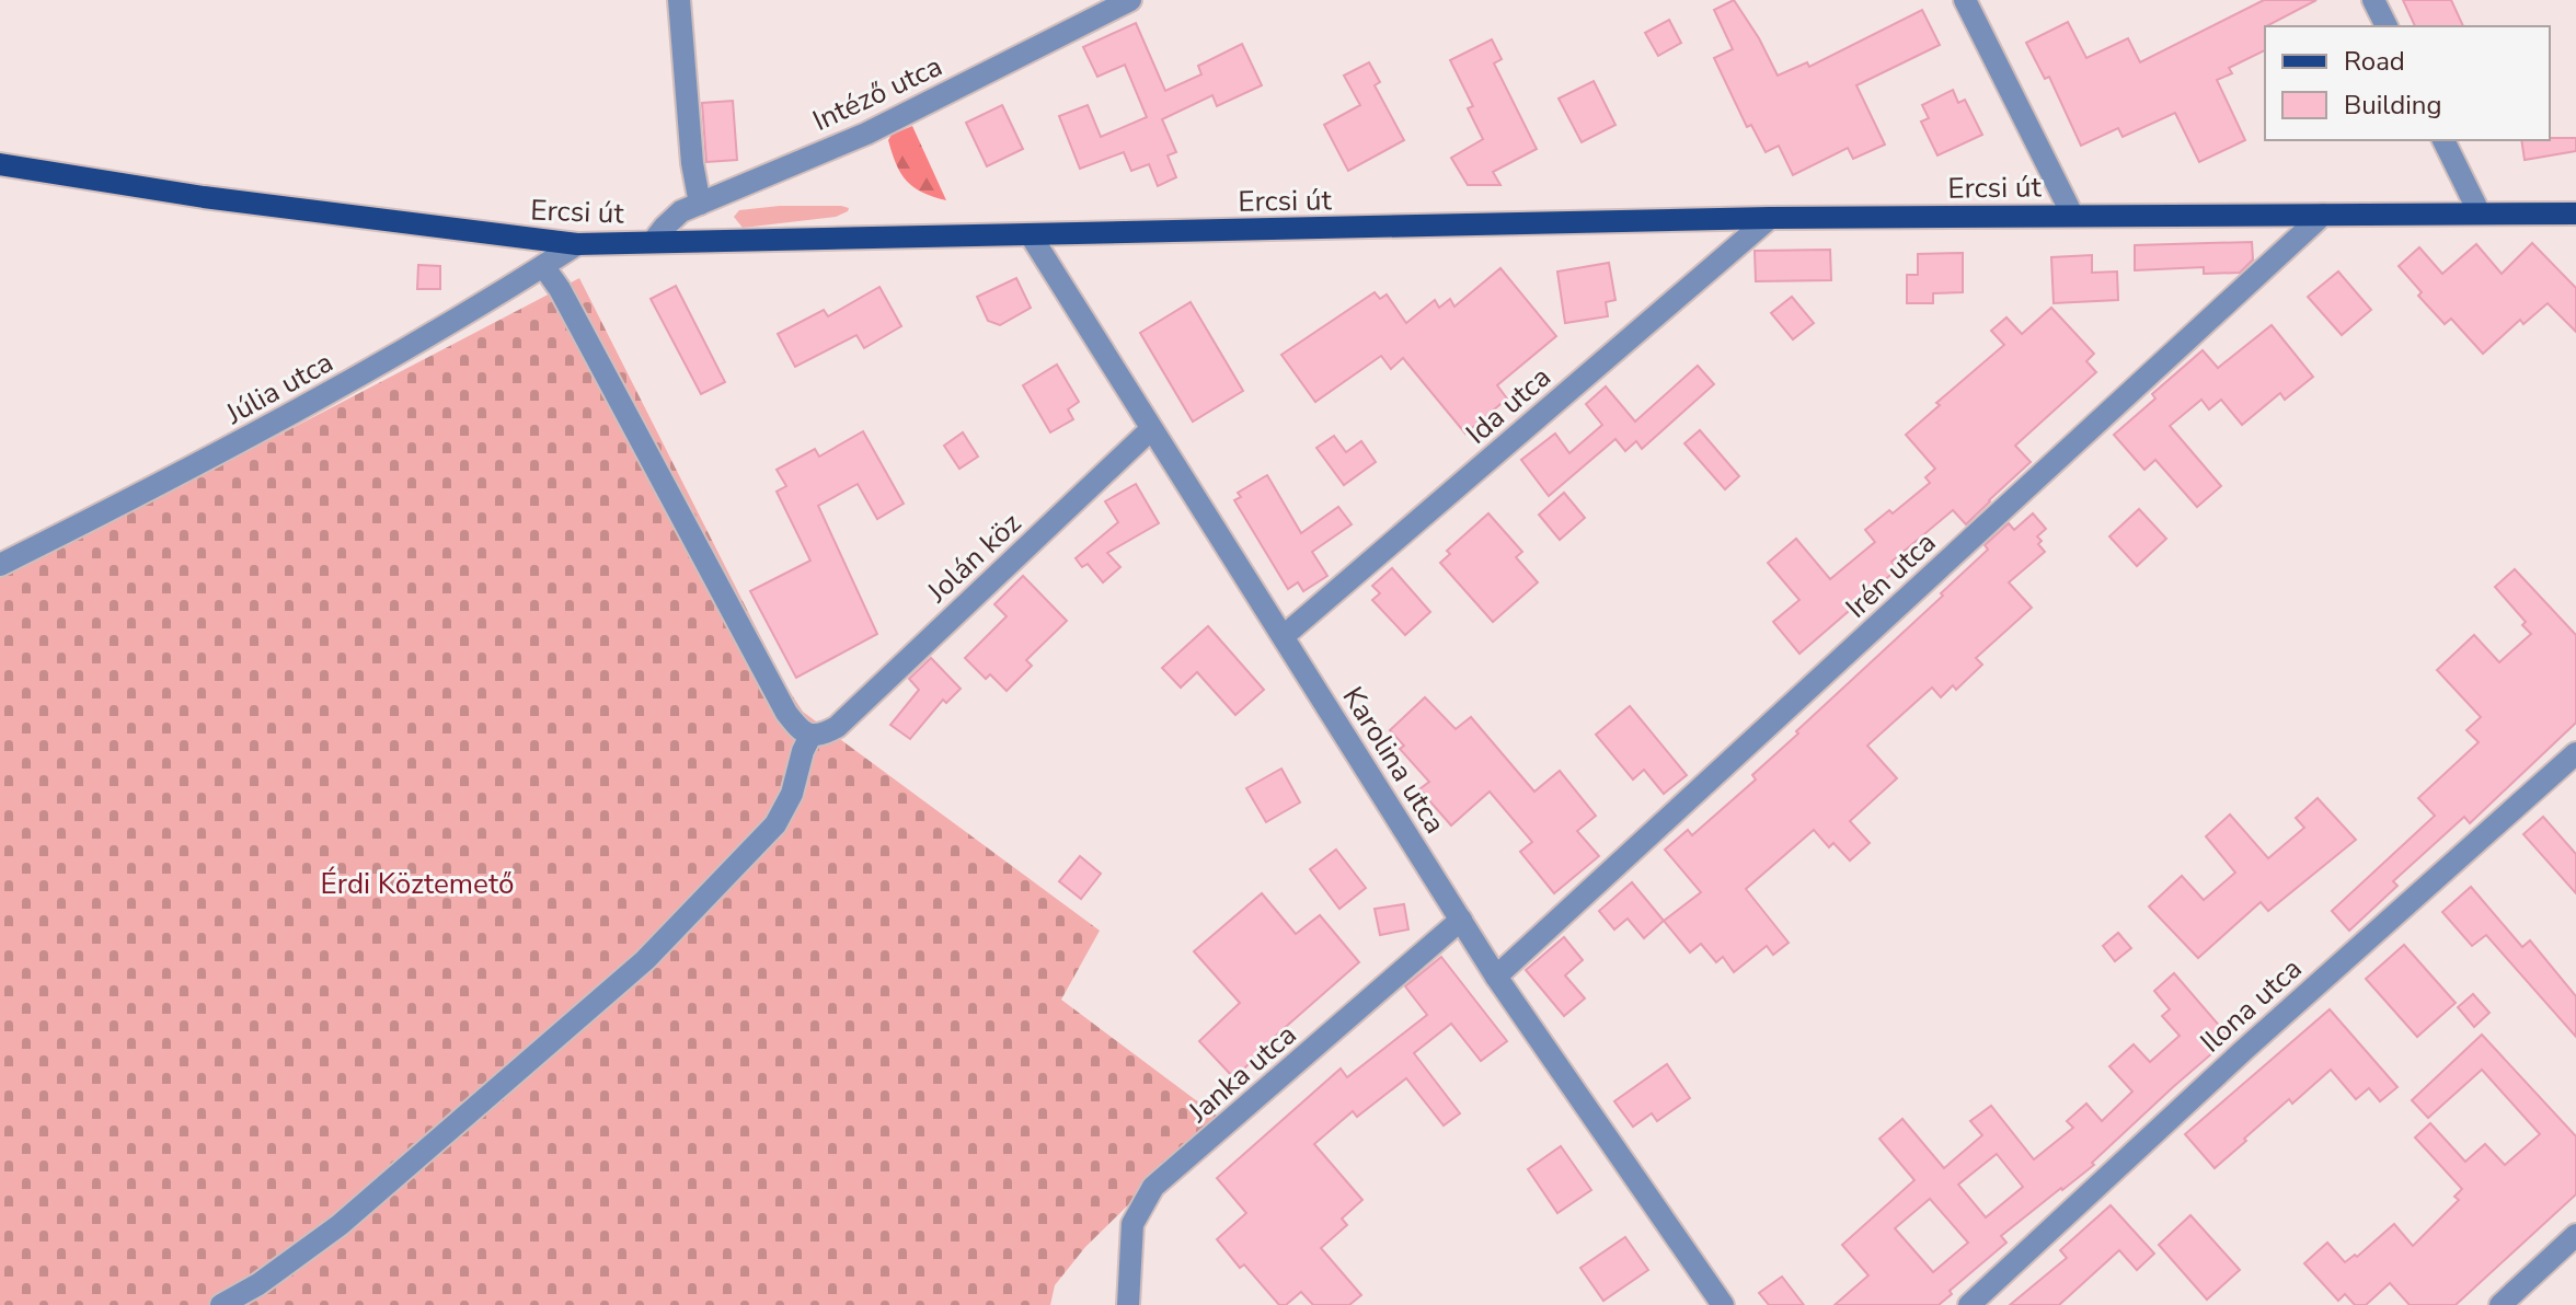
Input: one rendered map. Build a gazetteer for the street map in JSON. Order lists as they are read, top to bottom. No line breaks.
{"streets":{"main road":["Ercsi út"],"street":["Intéző utca","Júlia utca","Ida utca","Jolán köz","Irén utca","Karolina utca","Ilona utca","Janka utca"]},"crossings":[["Intéző utca","Ercsi út"],["Ercsi út","Júlia utca"],["Ercsi út","Ida utca"],["Ercsi út","Irén utca"],["Ercsi út","Karolina utca"],["Ida utca","Karolina utca"],["Jolán köz","Karolina utca"],["Irén utca","Karolina utca"],["Karolina utca","Janka utca"]],"parks":["Érdi Köztemető"],"legend":["Road","Building"]}
